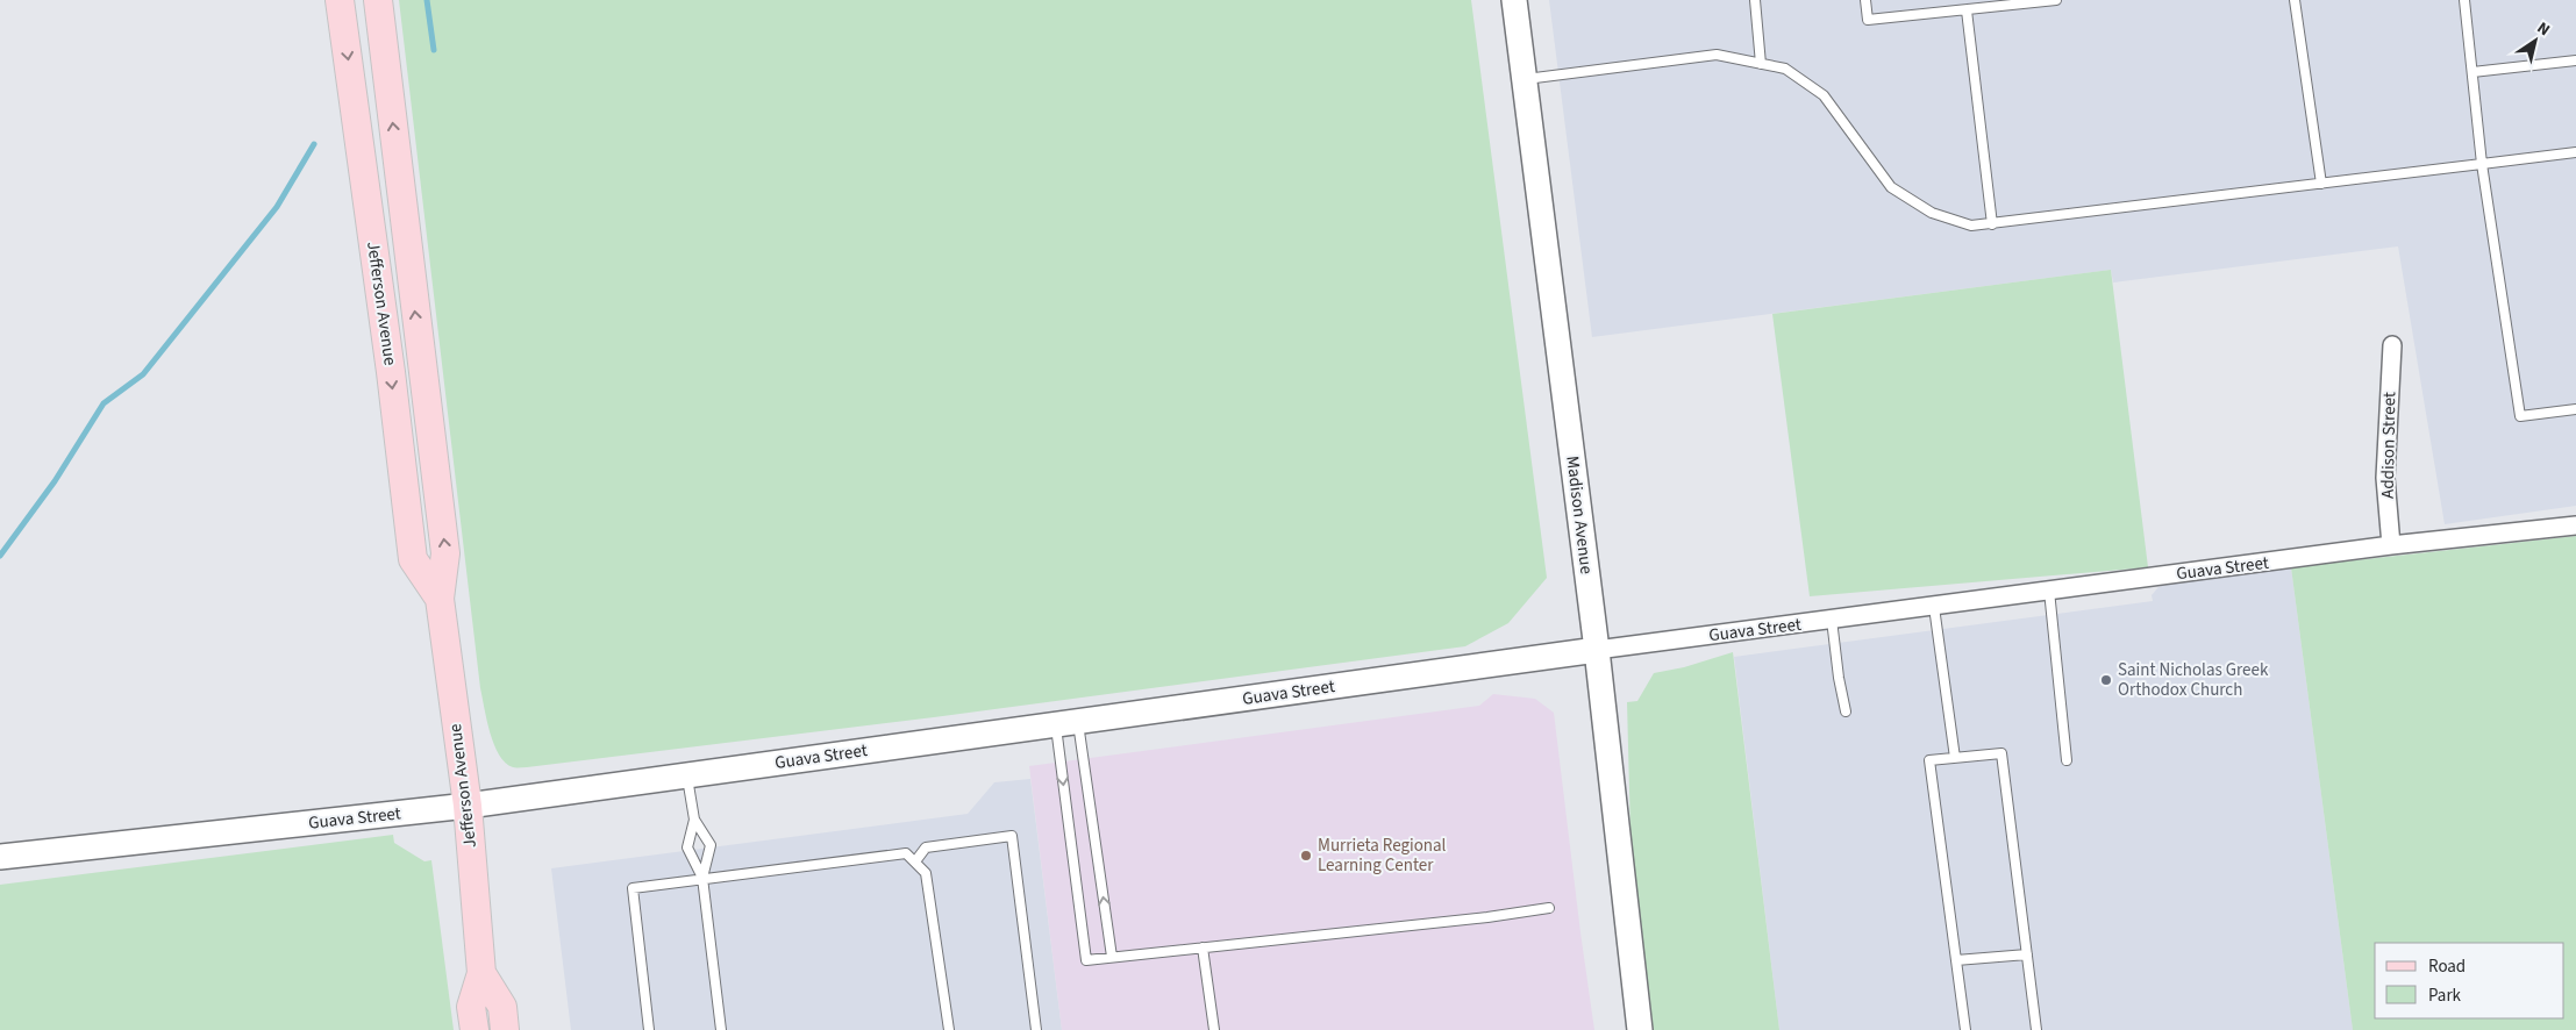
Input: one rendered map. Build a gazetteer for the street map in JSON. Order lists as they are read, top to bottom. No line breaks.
{"streets":{"main road":["Jefferson Avenue"],"street":["Addison Street","Madison Avenue","Guava Street"]},"crossings":[["Jefferson Avenue","Guava Street"],["Addison Street","Guava Street"],["Madison Avenue","Guava Street"]],"places":["Saint Nicholas Greek Orthodox Church","Murrieta Regional Learning Center"],"legend":["Road","Park"],"north":"top right"}
